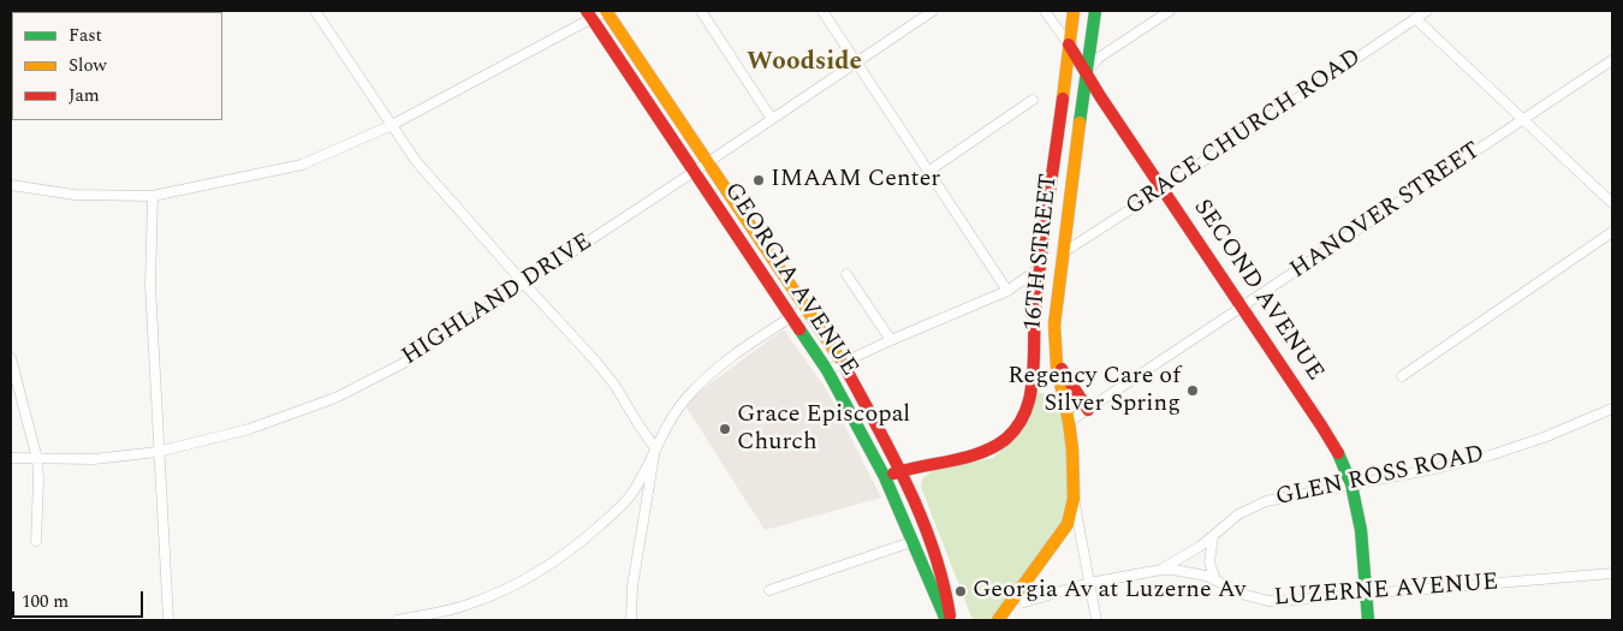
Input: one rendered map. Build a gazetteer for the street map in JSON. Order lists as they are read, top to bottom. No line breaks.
{"streets":{"main road":["16TH STREET","GEORGIA AVENUE","SECOND AVENUE"],"street":["GRACE CHURCH ROAD","HANOVER STREET","HIGHLAND DRIVE","GLEN ROSS ROAD","LUZERNE AVENUE"]},"crossings":[["GRACE CHURCH ROAD","16TH STREET"],["GRACE CHURCH ROAD","SECOND AVENUE"],["HANOVER STREET","16TH STREET"],["HANOVER STREET","SECOND AVENUE"],["16TH STREET","GEORGIA AVENUE"],["16TH STREET","SECOND AVENUE"],["GEORGIA AVENUE","HIGHLAND DRIVE"],["SECOND AVENUE","GLEN ROSS ROAD"],["SECOND AVENUE","LUZERNE AVENUE"],["GLEN ROSS ROAD","LUZERNE AVENUE"]],"districts":["Woodside"],"places":["IMAAM Center","Regency Care of Silver Spring","Grace Episcopal Church","Georgia Av at Luzerne Av"],"legend":["Fast","Slow","Jam"],"scale_bar":"100 m"}
